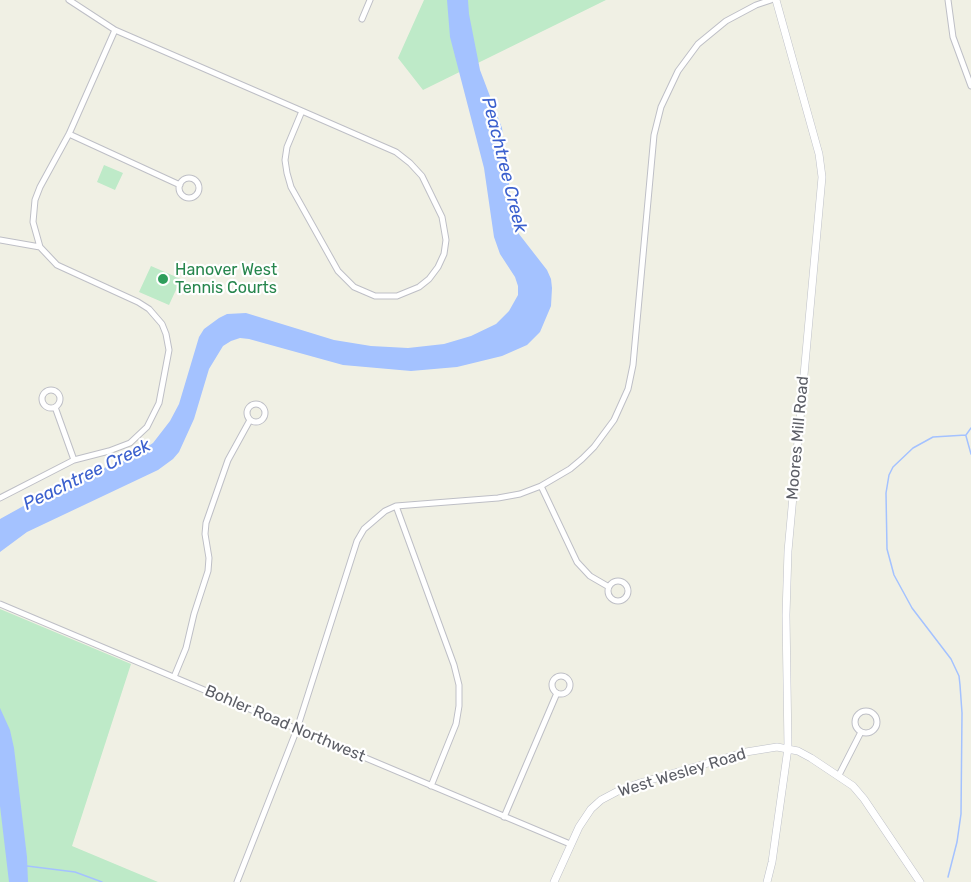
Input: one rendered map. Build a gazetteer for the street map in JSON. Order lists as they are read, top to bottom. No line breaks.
{"streets":{"street":["Moores Mill Road","Bohler Road Northwest","West Wesley Road"]},"crossings":[["Moores Mill Road","West Wesley Road"],["Bohler Road Northwest","West Wesley Road"]],"water":["Peachtree Creek"],"places":["Hanover West Tennis Courts"]}
